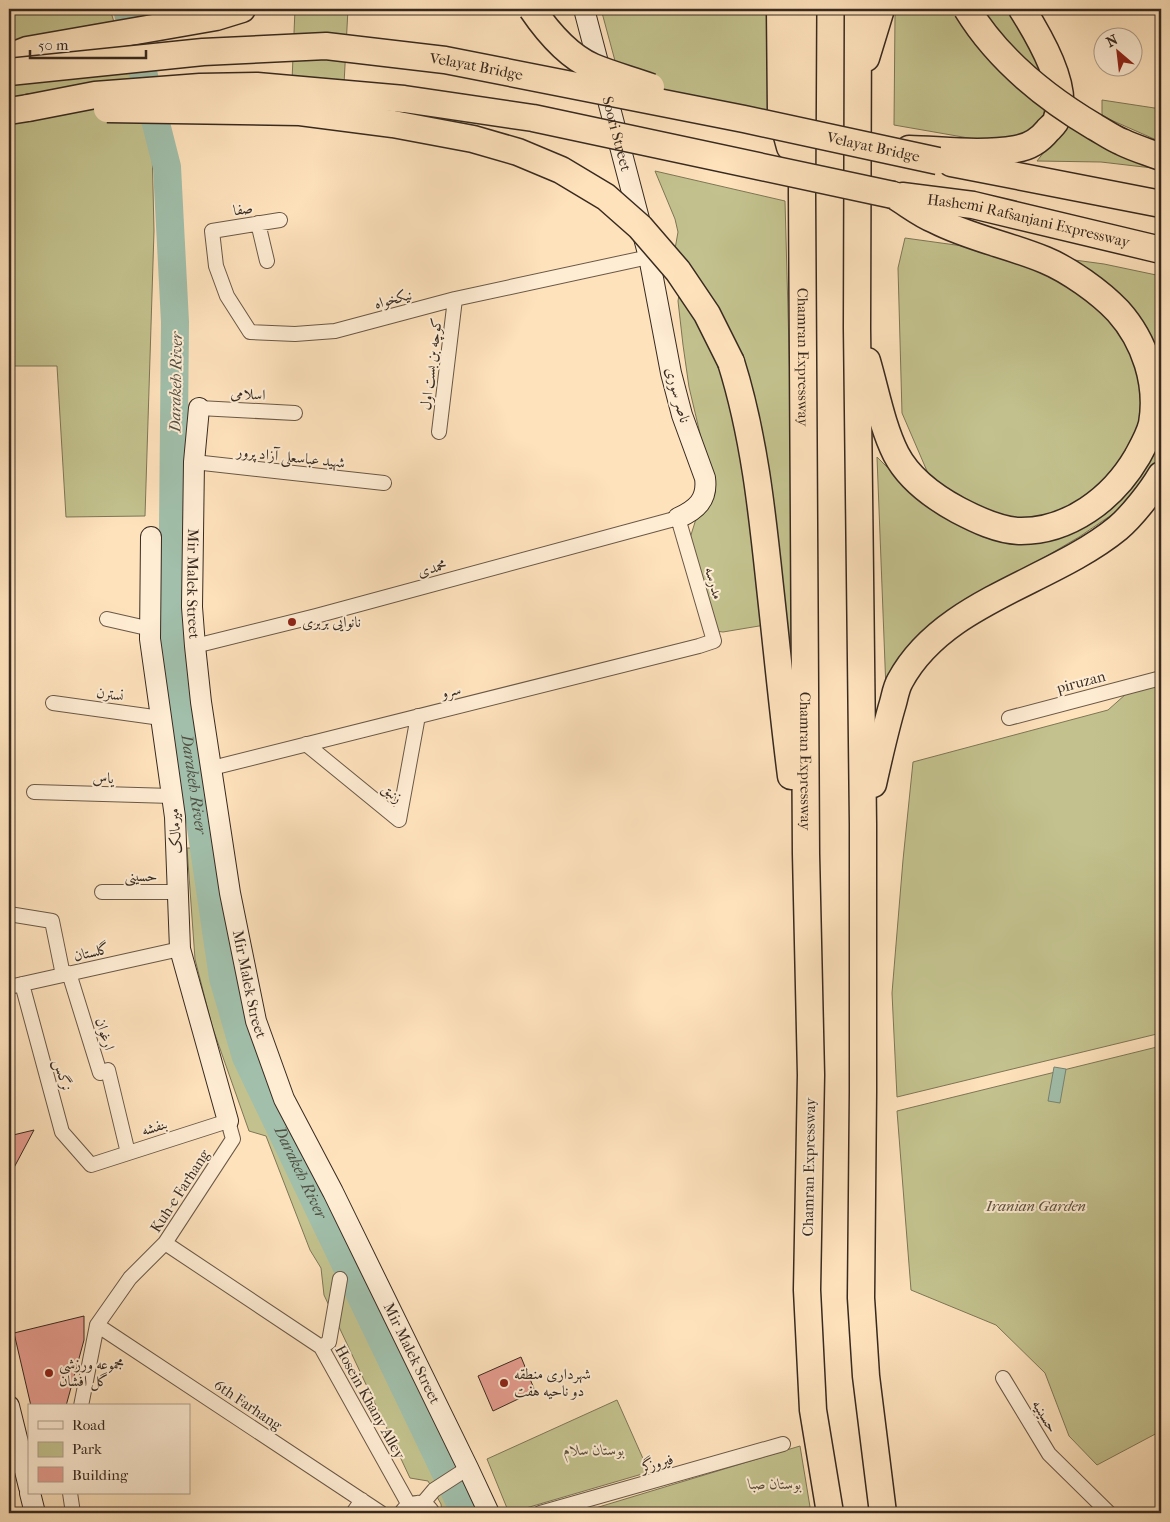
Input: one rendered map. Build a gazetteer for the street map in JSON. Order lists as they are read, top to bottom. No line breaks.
{"streets":{"highway":["Velayat Bridge","Hashemi Rafsanjani Expressway","Chamran Expressway"],"street":["Soori Street","صفا","نیکخواه","کوچه بن بست اول","اسلامی","ناصر سوری","شهید عباسعلی آزاد پرور","محمدی","مدرسه","Mir Malek Street","piruzan","سرو","نسترن","یاس","زنبق","میرمالک","حسینی","گلستان","ارغوان","نرگس","بنفشه","Kuh-e Farhang","Hosein Khany Alley","6th Farhang","حسینیه","فیروزگر"]},"crossings":[["Soori Street","نیکخواه"],["Soori Street","ناصر سوری"],["صفا","نیکخواه"],["نیکخواه","کوچه بن بست اول"],["نیکخواه","ناصر سوری"],["اسلامی","Mir Malek Street"],["ناصر سوری","محمدی"],["ناصر سوری","مدرسه"],["شهید عباسعلی آزاد پرور","Mir Malek Street"],["محمدی","مدرسه"],["محمدی","Mir Malek Street"],["مدرسه","سرو"],["Mir Malek Street","سرو"],["سرو","زنبق"],["نسترن","میرمالک"],["یاس","میرمالک"],["میرمالک","حسینی"],["میرمالک","گلستان"],["میرمالک","بنفشه"],["میرمالک","Kuh-e Farhang"],["گلستان","ارغوان"],["گلستان","نرگس"],["ارغوان","بنفشه"],["نرگس","بنفشه"],["بنفشه","Kuh-e Farhang"],["Kuh-e Farhang","Hosein Khany Alley"],["Kuh-e Farhang","6th Farhang"]],"water":["Darakeh River"],"parks":["Iranian Garden","بوستان سلام","بوستان صبا"],"places":["نانوایی بربری","مجموعه ورزشی گل افشان","شهرداری منطقه دو ناحیه هفت"],"legend":["Road","Park","Building"],"scale_bar":"50 m","north":"top left"}
